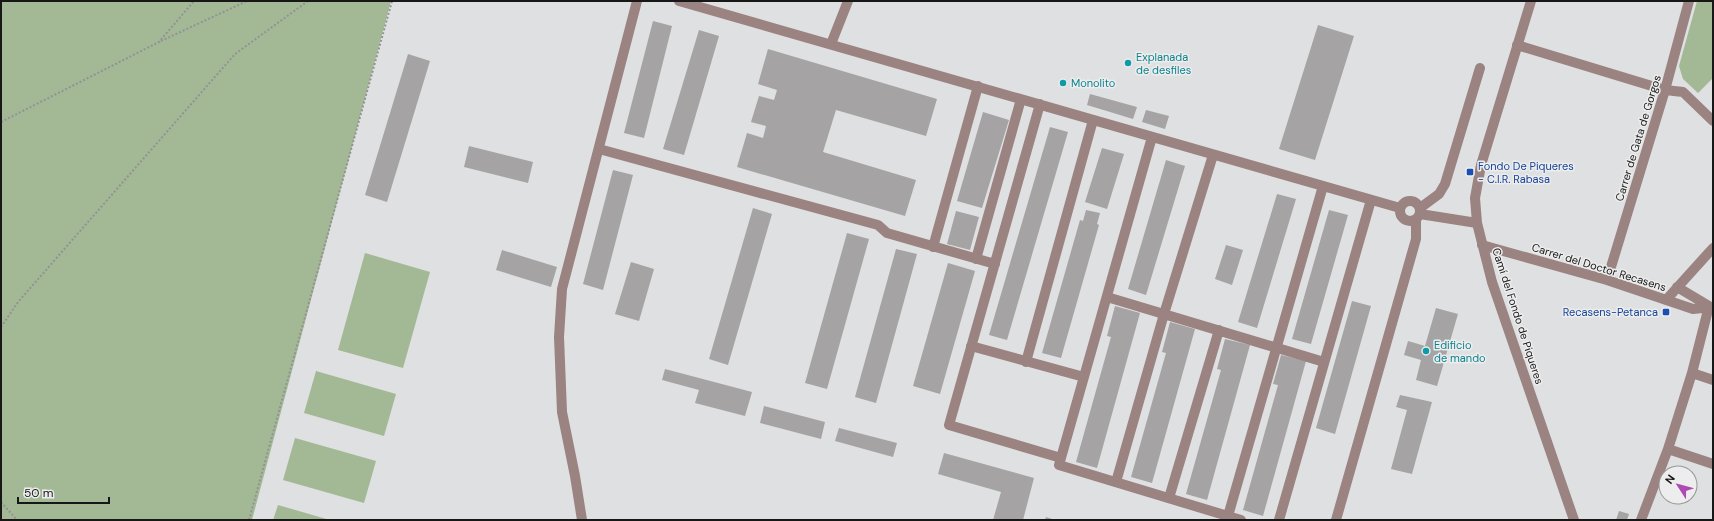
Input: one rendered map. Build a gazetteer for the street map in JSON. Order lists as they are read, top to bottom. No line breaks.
{"streets":{"street":["Carrer de Gata de Gorgos","Carrer del Doctor Recasens","Camí del Fondo de Piqueres"]},"crossings":[["Carrer de Gata de Gorgos","Carrer del Doctor Recasens"],["Carrer del Doctor Recasens","Camí del Fondo de Piqueres"]],"places":{"other":["Explanada de desfiles","Monolito","Edificio de mando"],"transit":["Fondo De Piqueres - C.I.R. Rabasa","Recasens-Petanca"]},"scale_bar":"50 m","north":"top left"}
